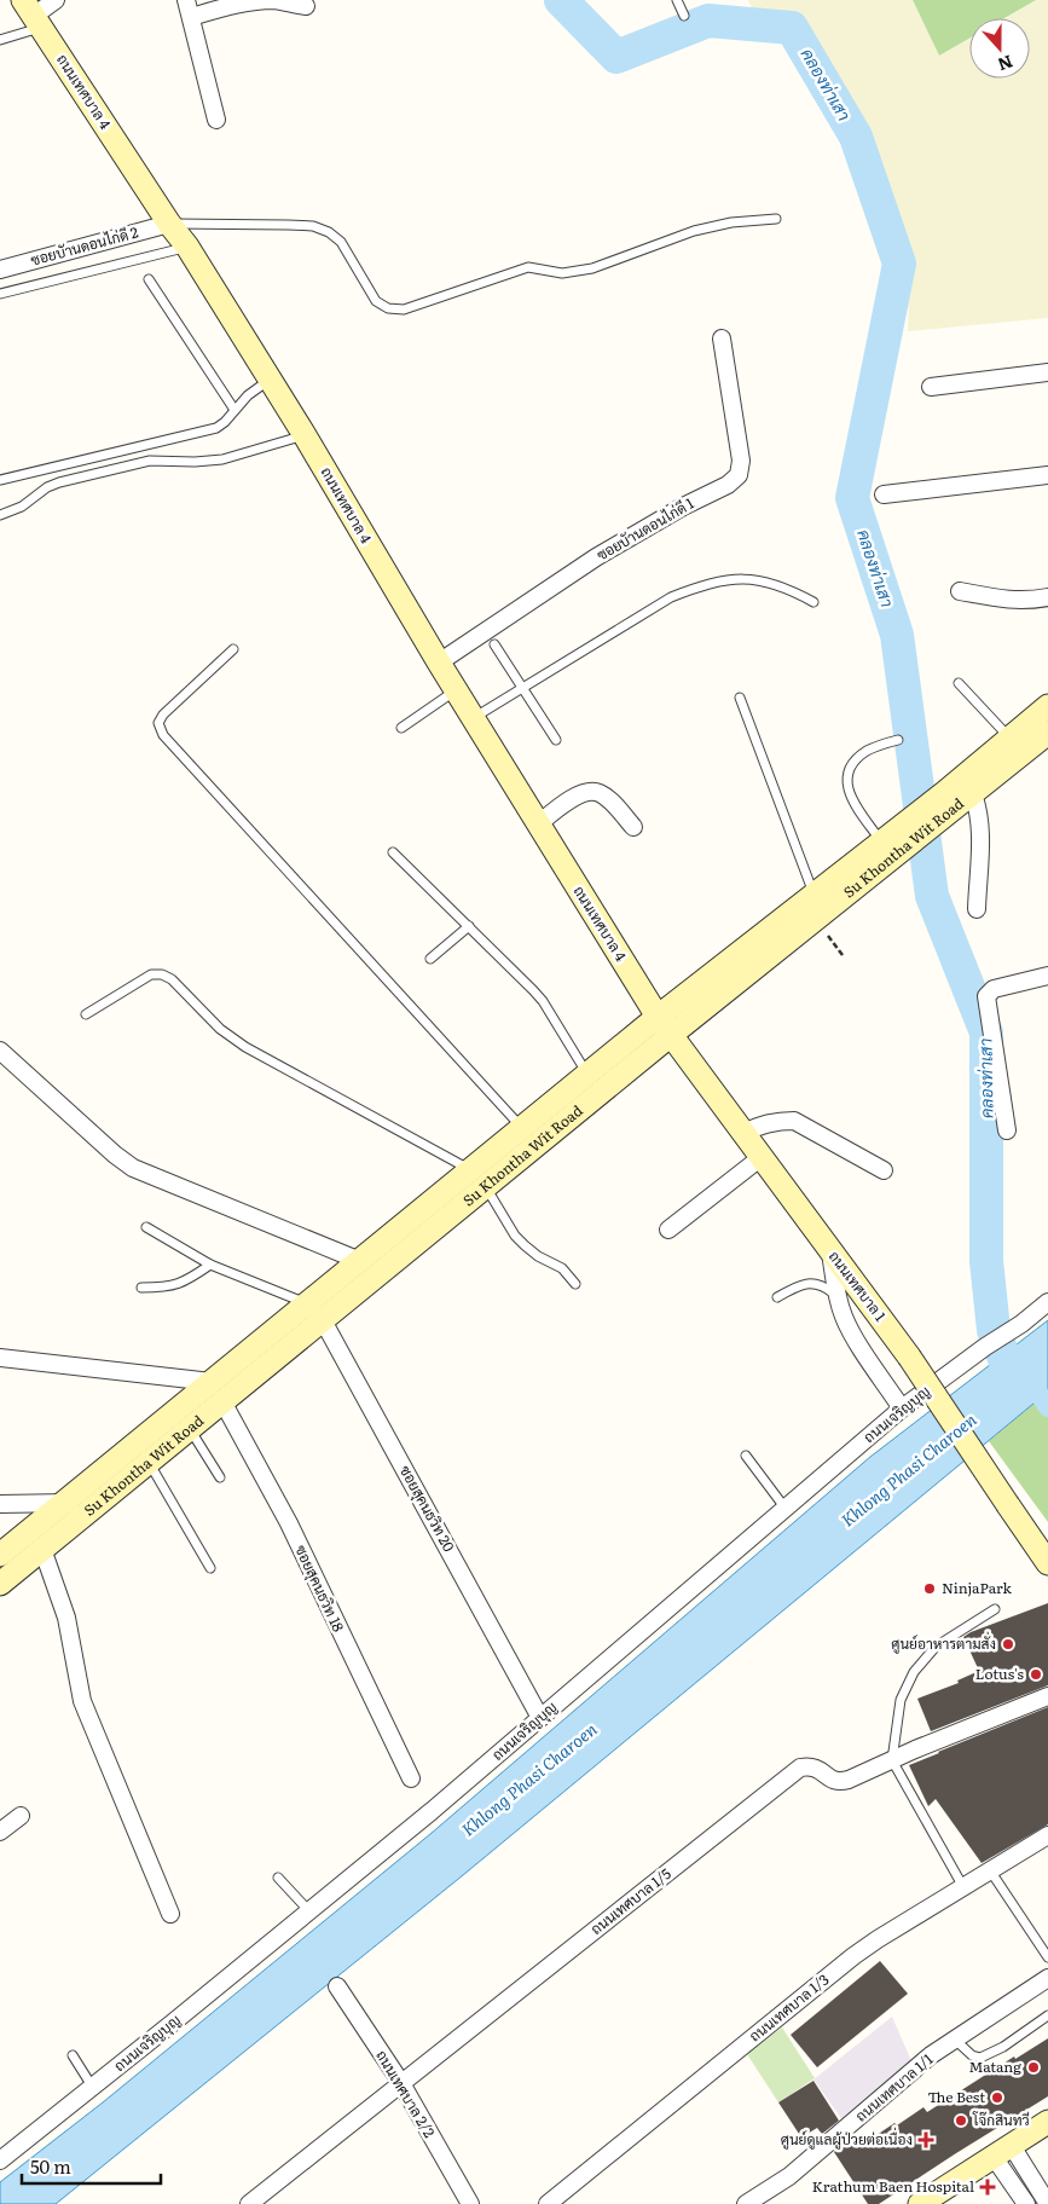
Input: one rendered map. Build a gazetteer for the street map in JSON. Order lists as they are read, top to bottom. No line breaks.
{"streets":{"main road":["ถนนเทศบาล 4","Su Khontha Wit Road","ถนนเทศบาล 1"],"street":["ซอยบัานดอนไก่ดี 2","ซอยบัานดอนไก่ดี 1","ถนนเจริญบุญ","ซอยสุคนธวิท 20","ซอยสุคนธวิท 18","ถนนเทศบาล 1/5","ถนนเทศบาล 1/3","ถนนเทศบาล 1/1","ถนนเทศบาล 2/2"]},"crossings":[["ถนนเทศบาล 4","ซอยบัานดอนไก่ดี 2"],["ถนนเทศบาล 4","ซอยบัานดอนไก่ดี 1"],["ถนนเทศบาล 4","Su Khontha Wit Road"],["ถนนเทศบาล 4","ถนนเทศบาล 1"],["Su Khontha Wit Road","ถนนเทศบาล 1"],["Su Khontha Wit Road","ซอยสุคนธวิท 20"],["Su Khontha Wit Road","ซอยสุคนธวิท 18"],["ถนนเจริญบุญ","ซอยสุคนธวิท 20"],["ถนนเทศบาล 1/5","ถนนเทศบาล 2/2"]],"water":["คลองท่าเสา","Khlong Phasi Charoen"],"places":{"other":["NinjaPark","ศูนย์อาหารตามสั่ง","Lotus's","Matang","The Best","โจ๊กสินทวี"],"health":["ศูนย์ดูแลผู้ป่วยต่อเนื่อง","Krathum Baen Hospital"]},"scale_bar":"50 m","north":"bottom"}
